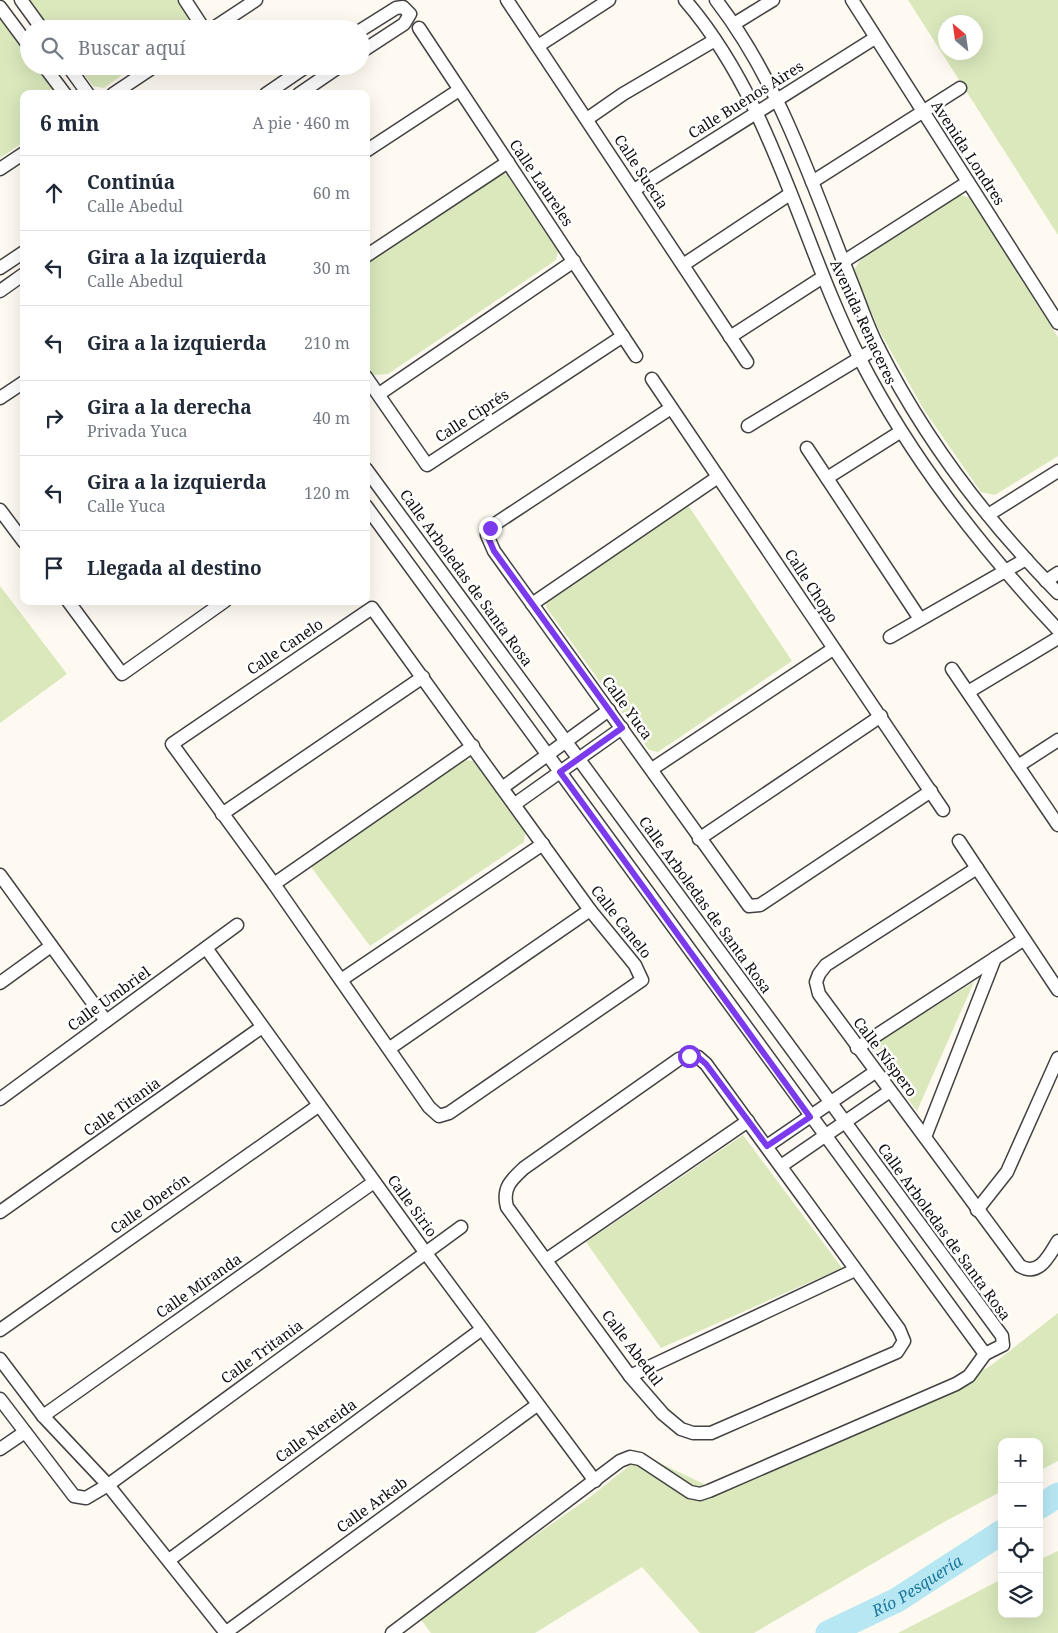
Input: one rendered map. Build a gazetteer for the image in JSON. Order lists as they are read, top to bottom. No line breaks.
{"streets":{"street":["Calle Buenos Aires","Avenida Londres","Calle Suecia","Calle Laureles","Avenida Renaceres","Calle Ciprés","Calle Arboledas de Santa Rosa","Calle Chopo","Calle Canelo","Calle Yuca","Calle Umbriel","Calle Níspero","Calle Titania","Calle Oberón","Calle Sirio","Calle Miranda","Calle Abedul","Calle Tritania","Calle Nereida","Calle Arkab"]},"crossings":[["Calle Buenos Aires","Avenida Londres"],["Calle Buenos Aires","Calle Suecia"],["Calle Buenos Aires","Avenida Renaceres"],["Calle Laureles","Calle Ciprés"],["Calle Chopo","Calle Yuca"],["Calle Umbriel","Calle Sirio"],["Calle Titania","Calle Sirio"],["Calle Oberón","Calle Sirio"],["Calle Sirio","Calle Miranda"],["Calle Sirio","Calle Tritania"],["Calle Sirio","Calle Nereida"],["Calle Sirio","Calle Arkab"]],"water":["Río Pesquería"],"north":"top left","page":{"search":"Buscar aquí","heading":["6 min","A pie · 460 m"],"list":[["Continúa","Calle Abedul","60 m"],["Gira a la izquierda","Calle Abedul","30 m"],["Gira a la izquierda","210 m"],["Gira a la derecha","Privada Yuca","40 m"],["Gira a la izquierda","Calle Yuca","120 m"],"Llegada al destino"],"map_buttons":["+","−"]}}
